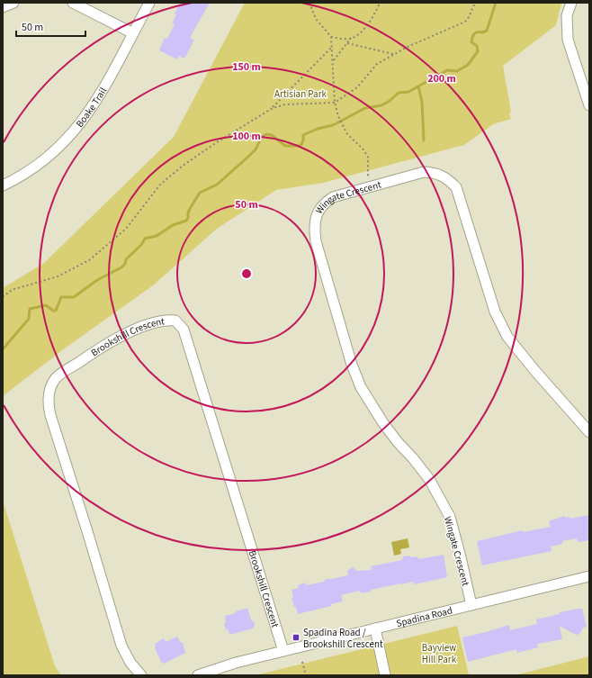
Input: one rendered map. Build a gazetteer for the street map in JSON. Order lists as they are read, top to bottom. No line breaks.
{"streets":{"street":["Boake Trail","Wingate Crescent","Brookshill Crescent","Spadina Road"]},"crossings":[["Wingate Crescent","Spadina Road"],["Brookshill Crescent","Spadina Road"]],"parks":["Artisian Park","Bayview Hill Park"],"places":{"transit":["Spadina Road / Brookshill Crescent"]},"scale_bar":"50 m","rings":["150 m","200 m","100 m","50 m"]}
